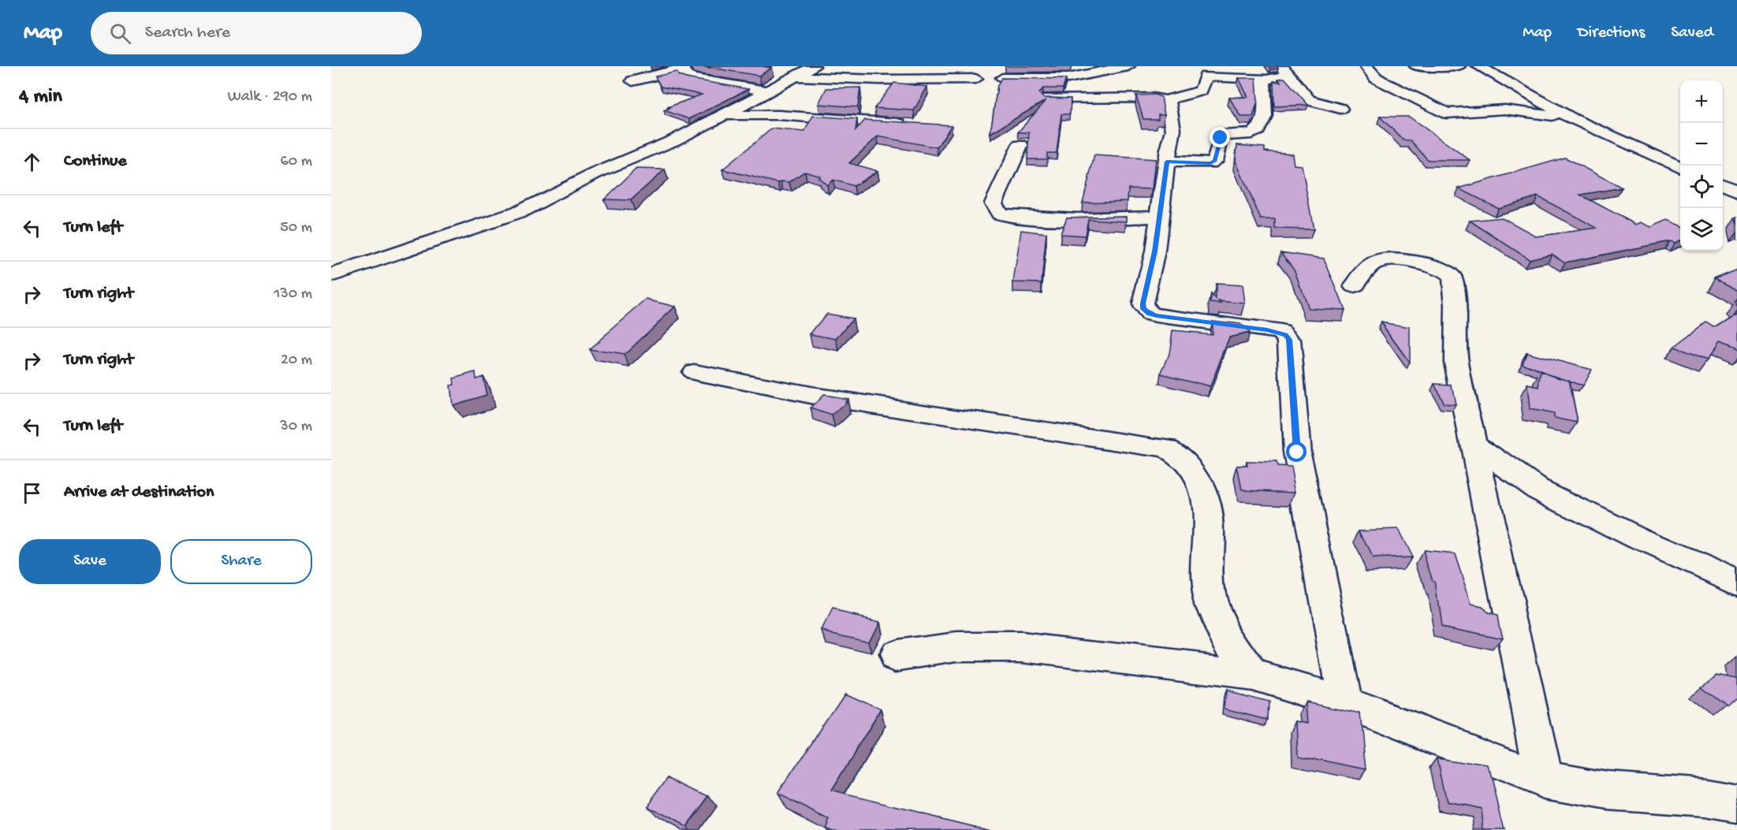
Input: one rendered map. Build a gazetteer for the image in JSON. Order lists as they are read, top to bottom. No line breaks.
{"page":{"header":"Map","search":"Search here","nav":["Map","Directions","Saved"],"heading":["4 min","Walk · 290 m"],"map_buttons":["+","−"],"list":[["Continue","60 m"],["Turn left","50 m"],["Turn right","130 m"],["Turn right","20 m"],["Turn left","30 m"],"Arrive at destination"],"buttons":["Save","Share"]}}
